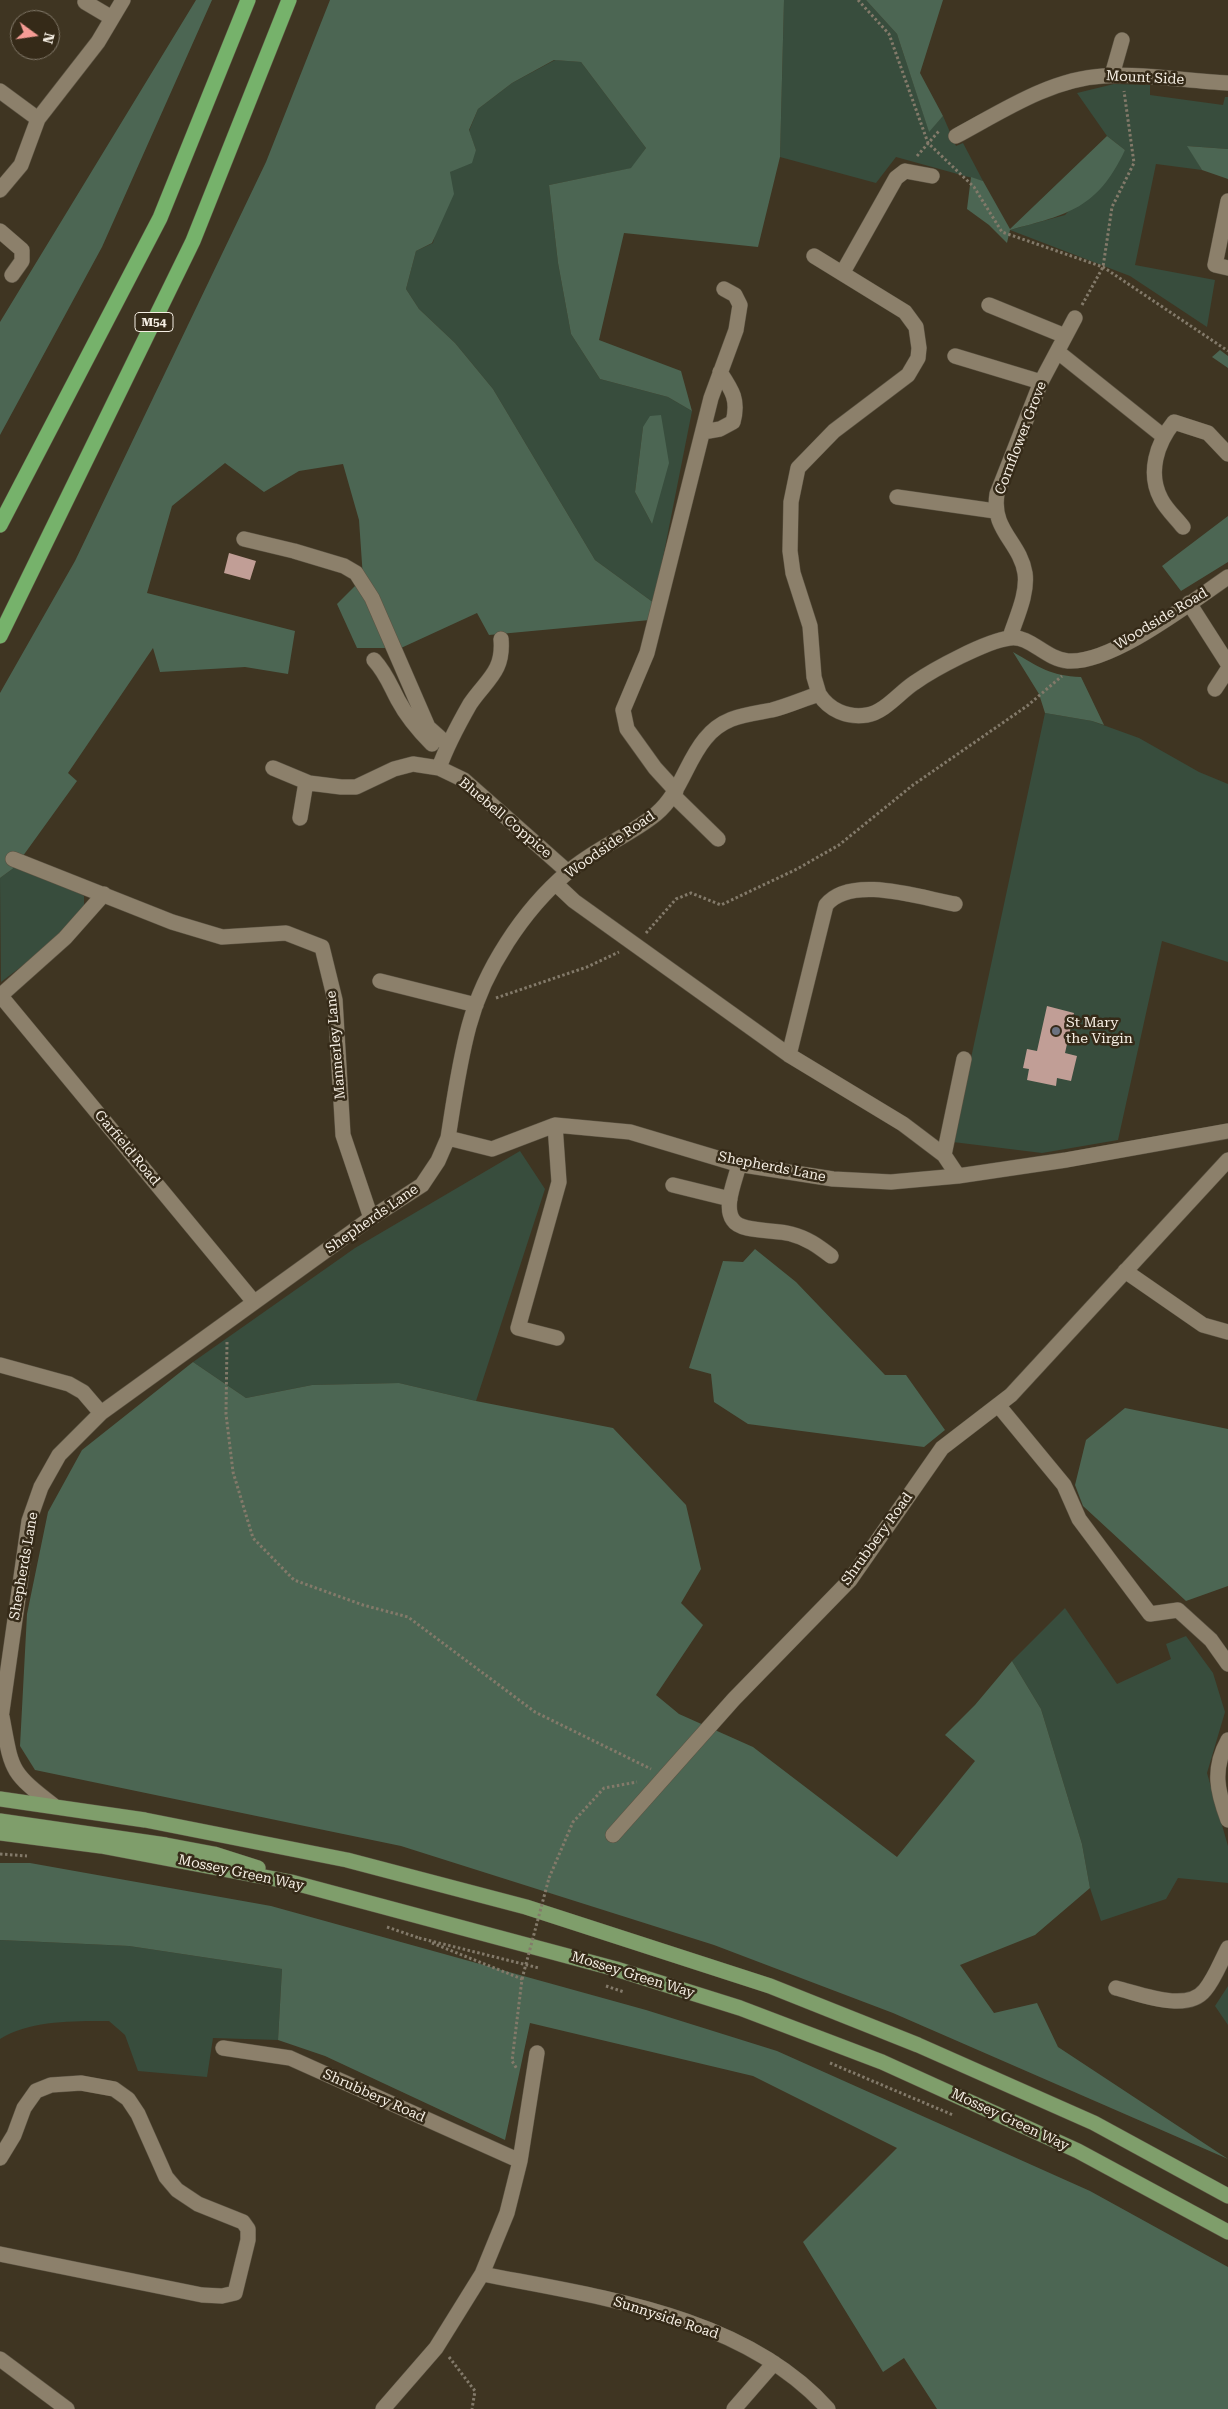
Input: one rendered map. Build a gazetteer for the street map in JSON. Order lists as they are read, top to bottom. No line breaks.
{"streets":{"highway":["M54"],"main road":["Mossey Green Way"],"street":["Mount Side","Cornflower Grove","Woodside Road","Bluebell Coppice","Mannerley Lane","Garfield Road","Shepherds Lane","Shrubbery Road","Sunnyside Road"]},"crossings":[["Cornflower Grove","Woodside Road"],["Woodside Road","Bluebell Coppice"],["Woodside Road","Shepherds Lane"],["Mannerley Lane","Shepherds Lane"],["Garfield Road","Shepherds Lane"]],"places":["St Mary the Virgin"],"north":"right"}
